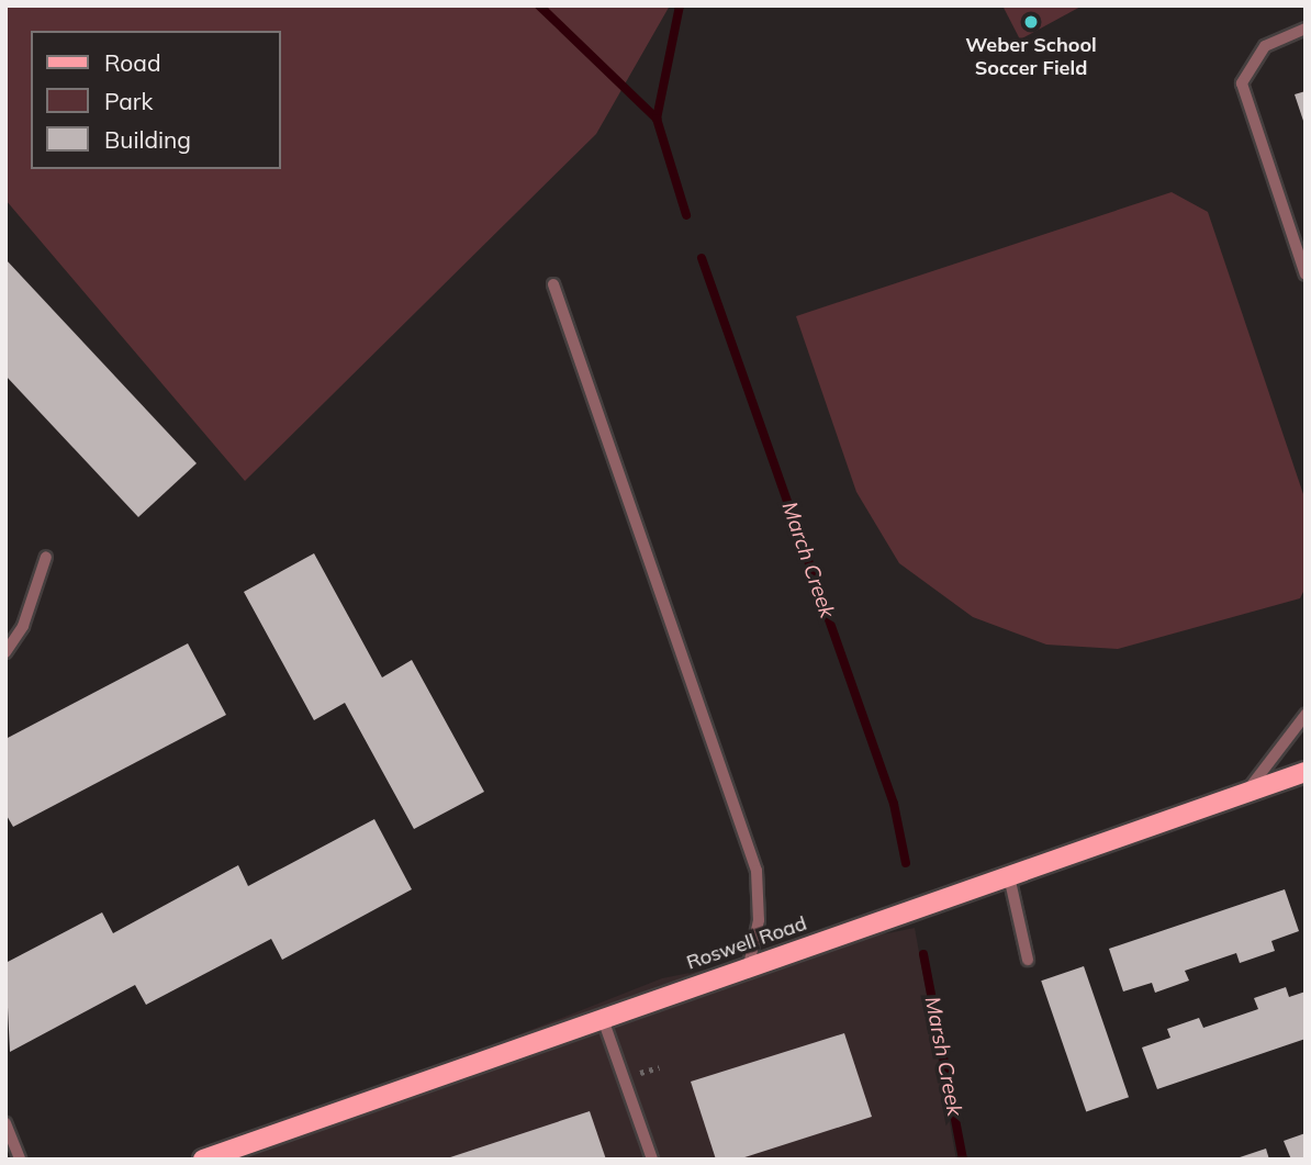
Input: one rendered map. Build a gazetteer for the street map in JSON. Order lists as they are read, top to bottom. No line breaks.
{"streets":{"main road":["Roswell Road"]},"water":["March Creek","Marsh Creek"],"places":["Weber School Soccer Field"],"legend":["Road","Park","Building"]}
